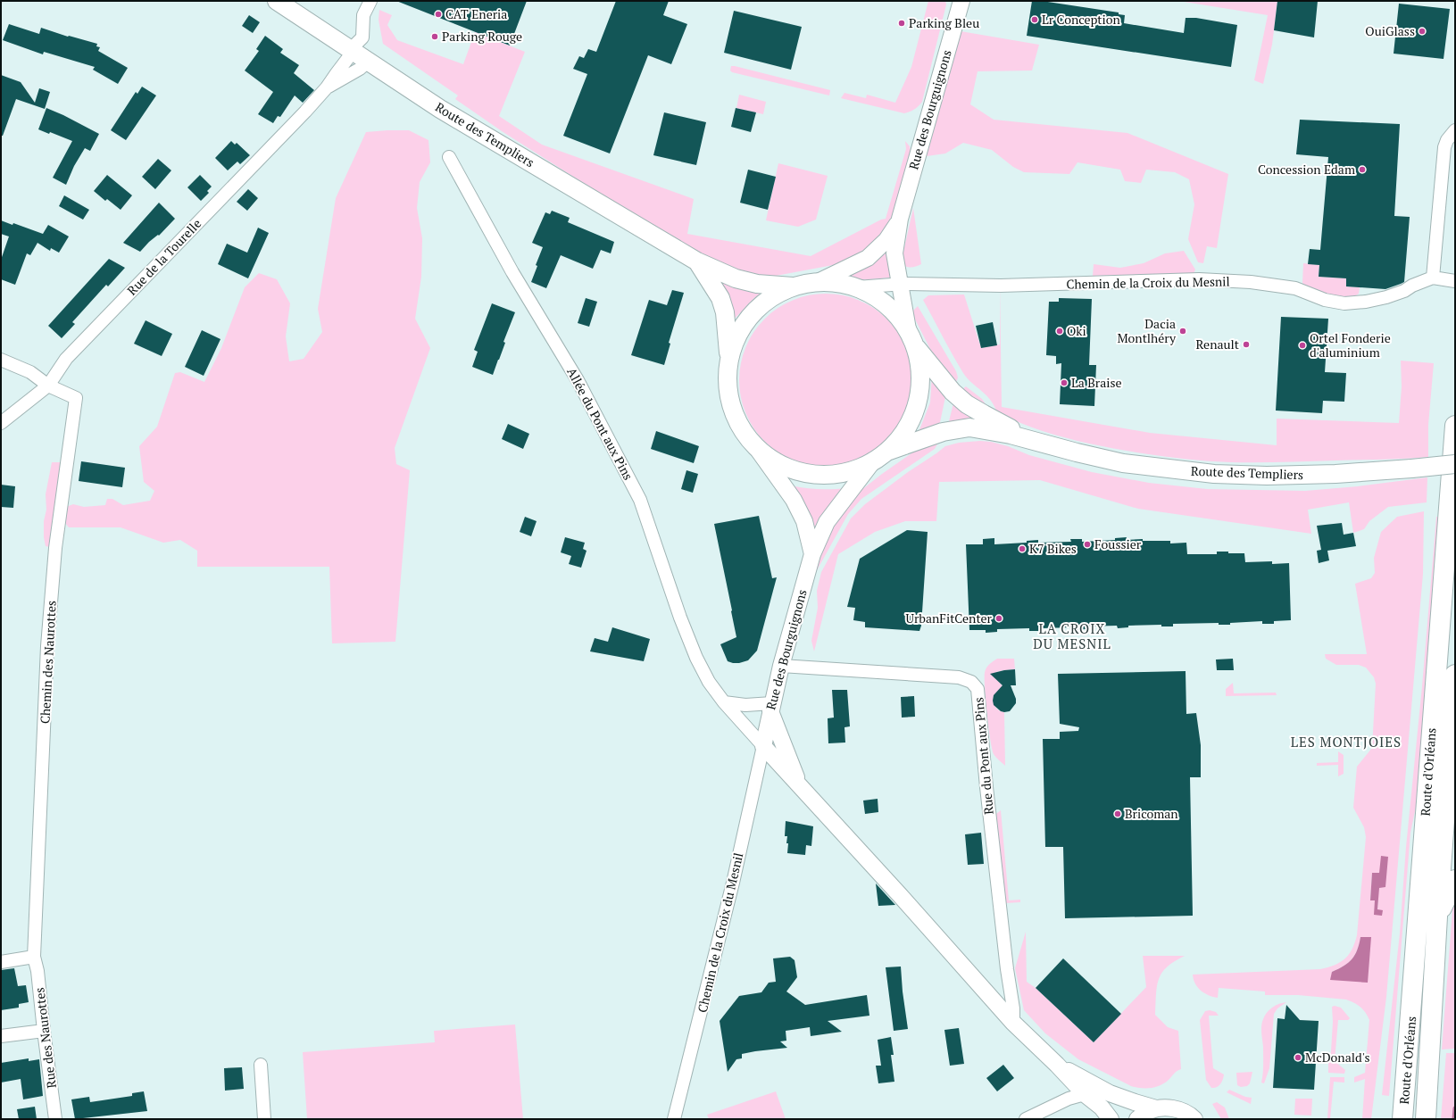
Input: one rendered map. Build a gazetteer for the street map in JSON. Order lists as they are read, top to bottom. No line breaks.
{"streets":{"main road":["Route des Templiers","Route d'Orléans"],"street":["Rue des Bourguignons","Rue de la Tourelle","Chemin de la Croix du Mesnil","Allée du Pont aux Pins","Chemin des Naurottes","Rue du Pont aux Pins","Rue des Naurottes"]},"crossings":[["Rue des Bourguignons","Chemin de la Croix du Mesnil"],["Rue des Bourguignons","Allée du Pont aux Pins"],["Rue des Bourguignons","Rue du Pont aux Pins"],["Route des Templiers","Rue de la Tourelle"],["Rue de la Tourelle","Chemin des Naurottes"],["Chemin de la Croix du Mesnil","Allée du Pont aux Pins"],["Chemin des Naurottes","Rue des Naurottes"]],"districts":["LA CROIX DU MESNIL","LES MONTJOIES"],"places":["CAT Eneria","Lr Conception","Parking Bleu","OuiGlass","Parking Rouge","Concession Edam","Oki","Dacia Montlhéry","Renault","Ortel Fonderie d'aluminium","La Braise","Foussier","K7 Bikes","UrbanFitCenter","Bricoman","McDonald's"]}
